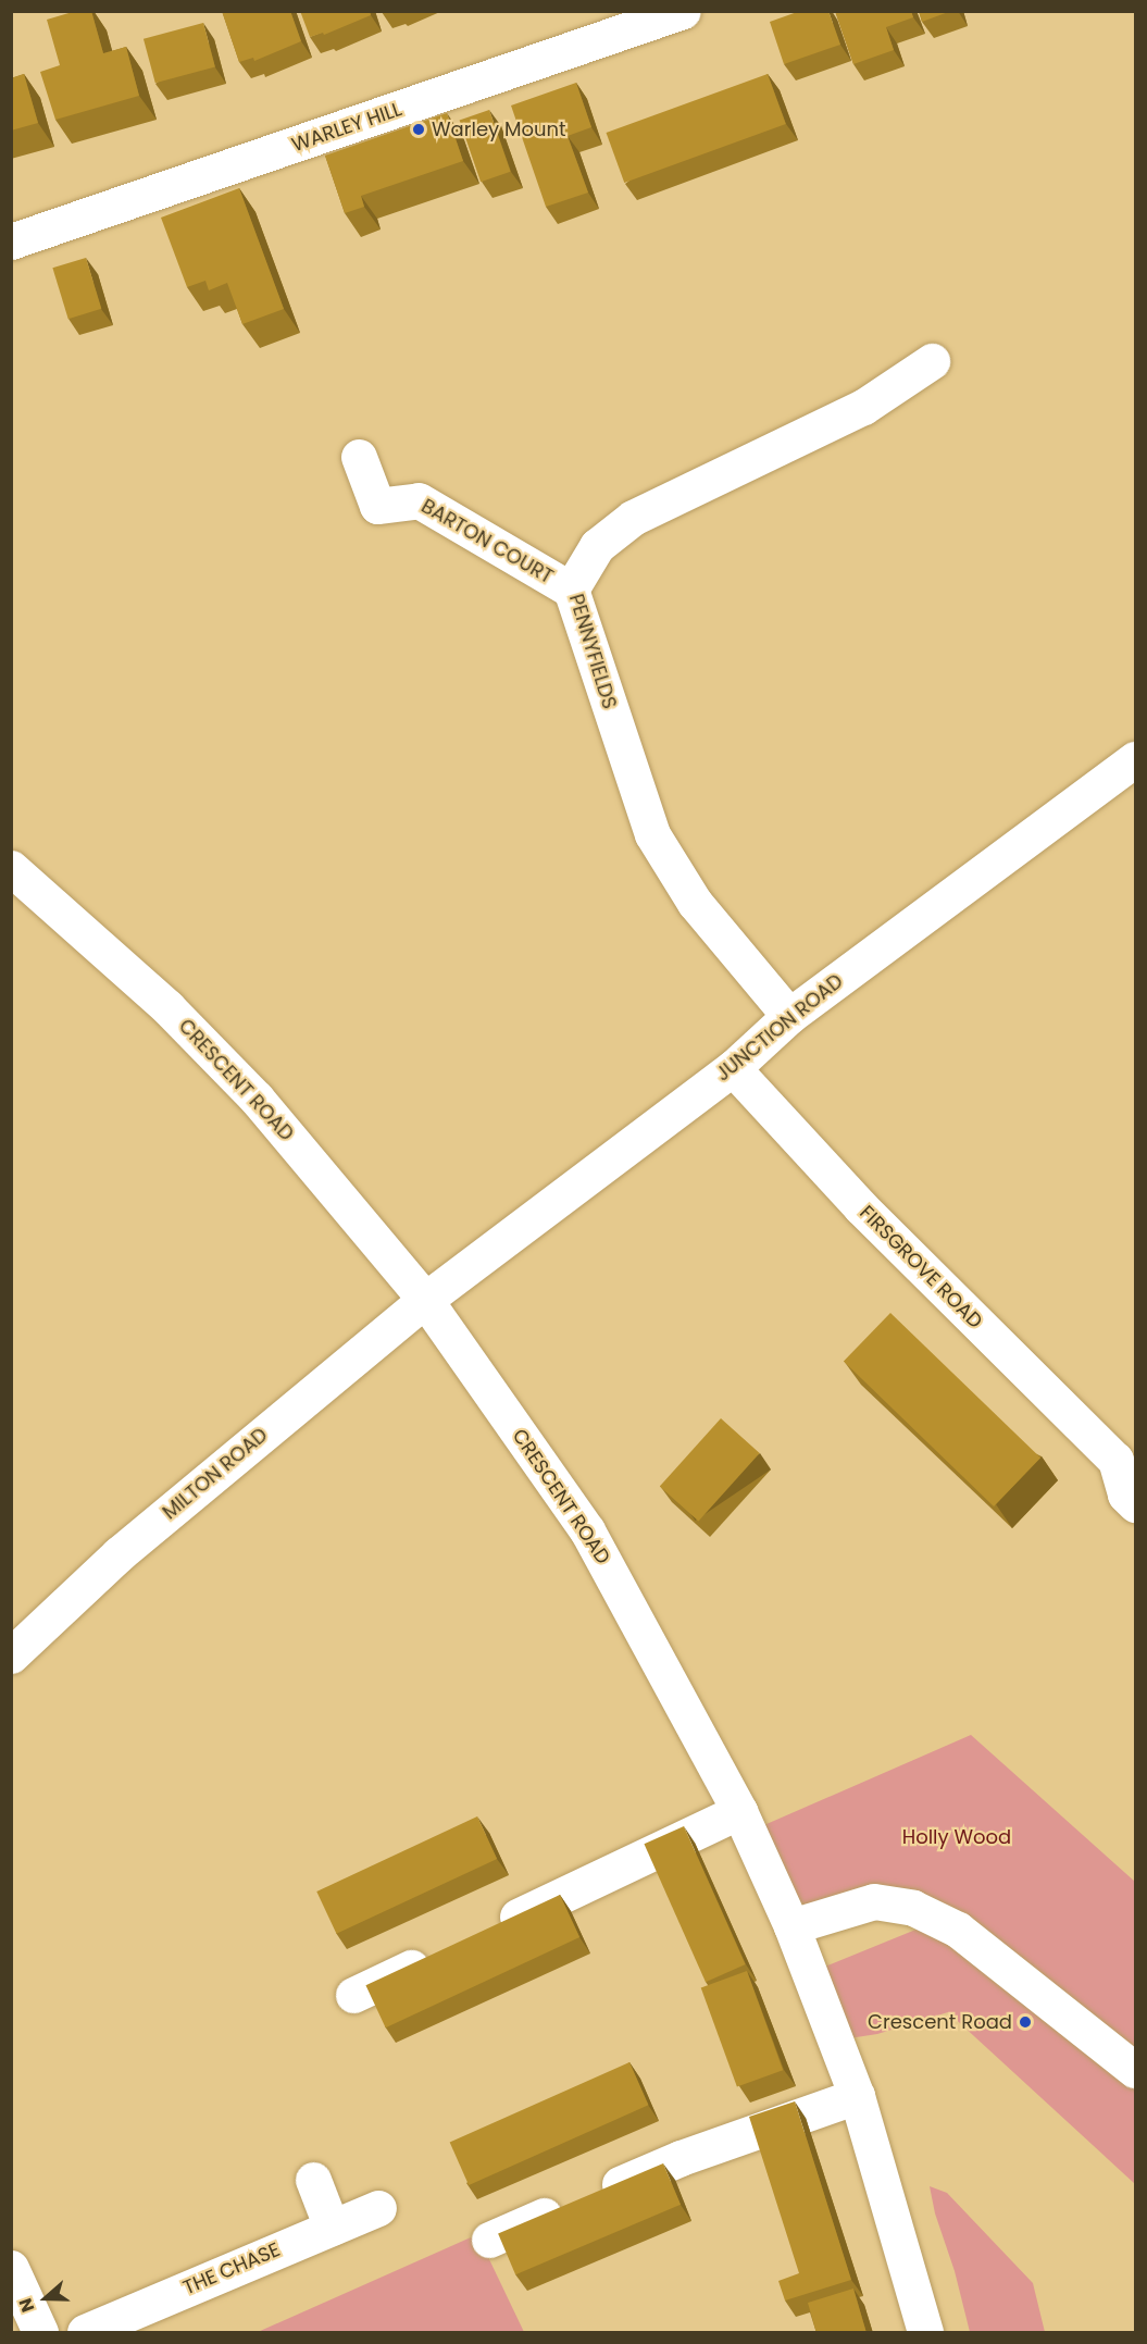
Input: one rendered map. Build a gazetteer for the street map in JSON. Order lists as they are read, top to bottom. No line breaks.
{"streets":{"street":["WARLEY HILL","BARTON COURT","PENNYFIELDS","JUNCTION ROAD","CRESCENT ROAD","FIRSGROVE ROAD","MILTON ROAD","THE CHASE"]},"crossings":[["BARTON COURT","PENNYFIELDS"],["PENNYFIELDS","JUNCTION ROAD"],["JUNCTION ROAD","CRESCENT ROAD"],["JUNCTION ROAD","FIRSGROVE ROAD"],["JUNCTION ROAD","MILTON ROAD"],["CRESCENT ROAD","MILTON ROAD"]],"parks":["Holly Wood"],"places":["Warley Mount","Crescent Road"],"north":"left"}
